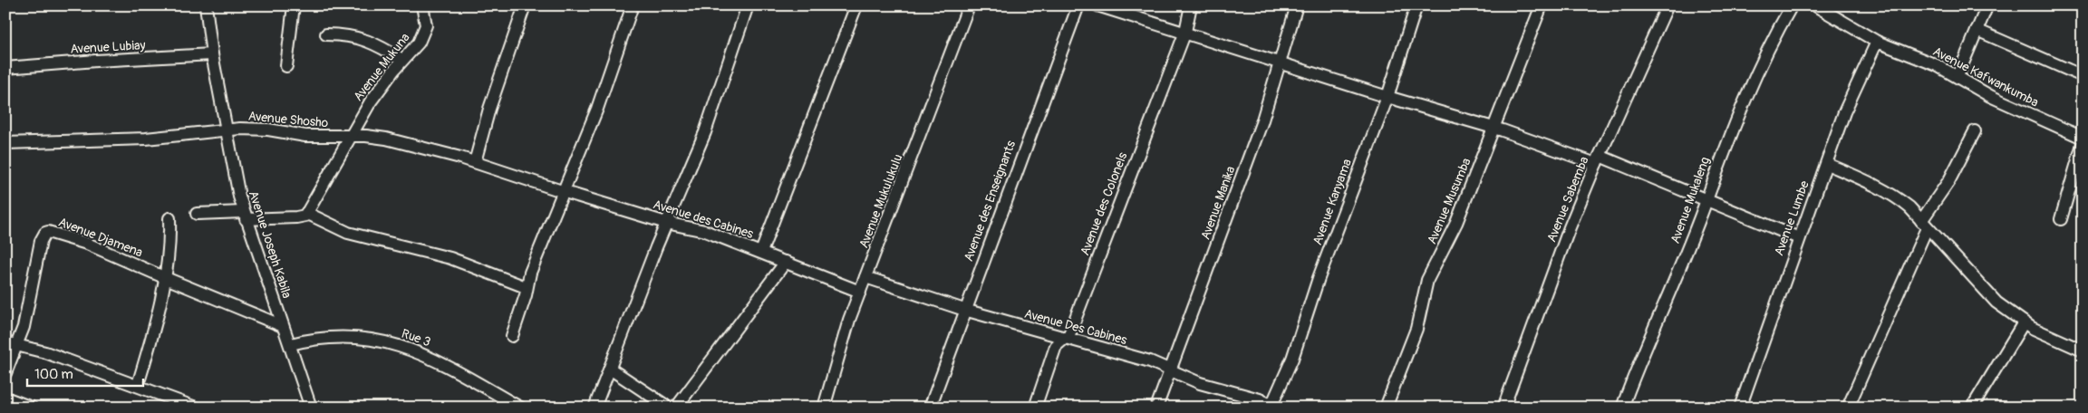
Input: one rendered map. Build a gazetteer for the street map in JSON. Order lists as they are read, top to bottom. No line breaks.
{"streets":{"street":["Avenue Lubiay","Avenue Mukuna","Avenue Kafwankumba","Avenue Shosho","Avenue Sabemba","Avenue Mukaleng","Avenue Mukulukulu","Avenue des Enseignants","Avenue Musumba","Avenue Kanyama","Avenue Manika","Avenue des Colonels","Avenue Lumbe","Avenue des Cabines","Avenue Djamena","Avenue Joseph Kabila","Avenue Des Cabines","Rue 3"]},"crossings":[["Avenue Lubiay","Avenue Joseph Kabila"],["Avenue Mukuna","Avenue Shosho"],["Avenue Kafwankumba","Avenue Lumbe"],["Avenue Shosho","Avenue des Cabines"],["Avenue Shosho","Avenue Joseph Kabila"],["Avenue Mukulukulu","Avenue des Cabines"],["Avenue Mukulukulu","Avenue Des Cabines"],["Avenue des Enseignants","Avenue Des Cabines"],["Avenue Kanyama","Avenue Des Cabines"],["Avenue Manika","Avenue Des Cabines"],["Avenue des Colonels","Avenue Des Cabines"],["Avenue Djamena","Avenue Joseph Kabila"],["Avenue Joseph Kabila","Rue 3"]],"scale_bar":"100 m"}
